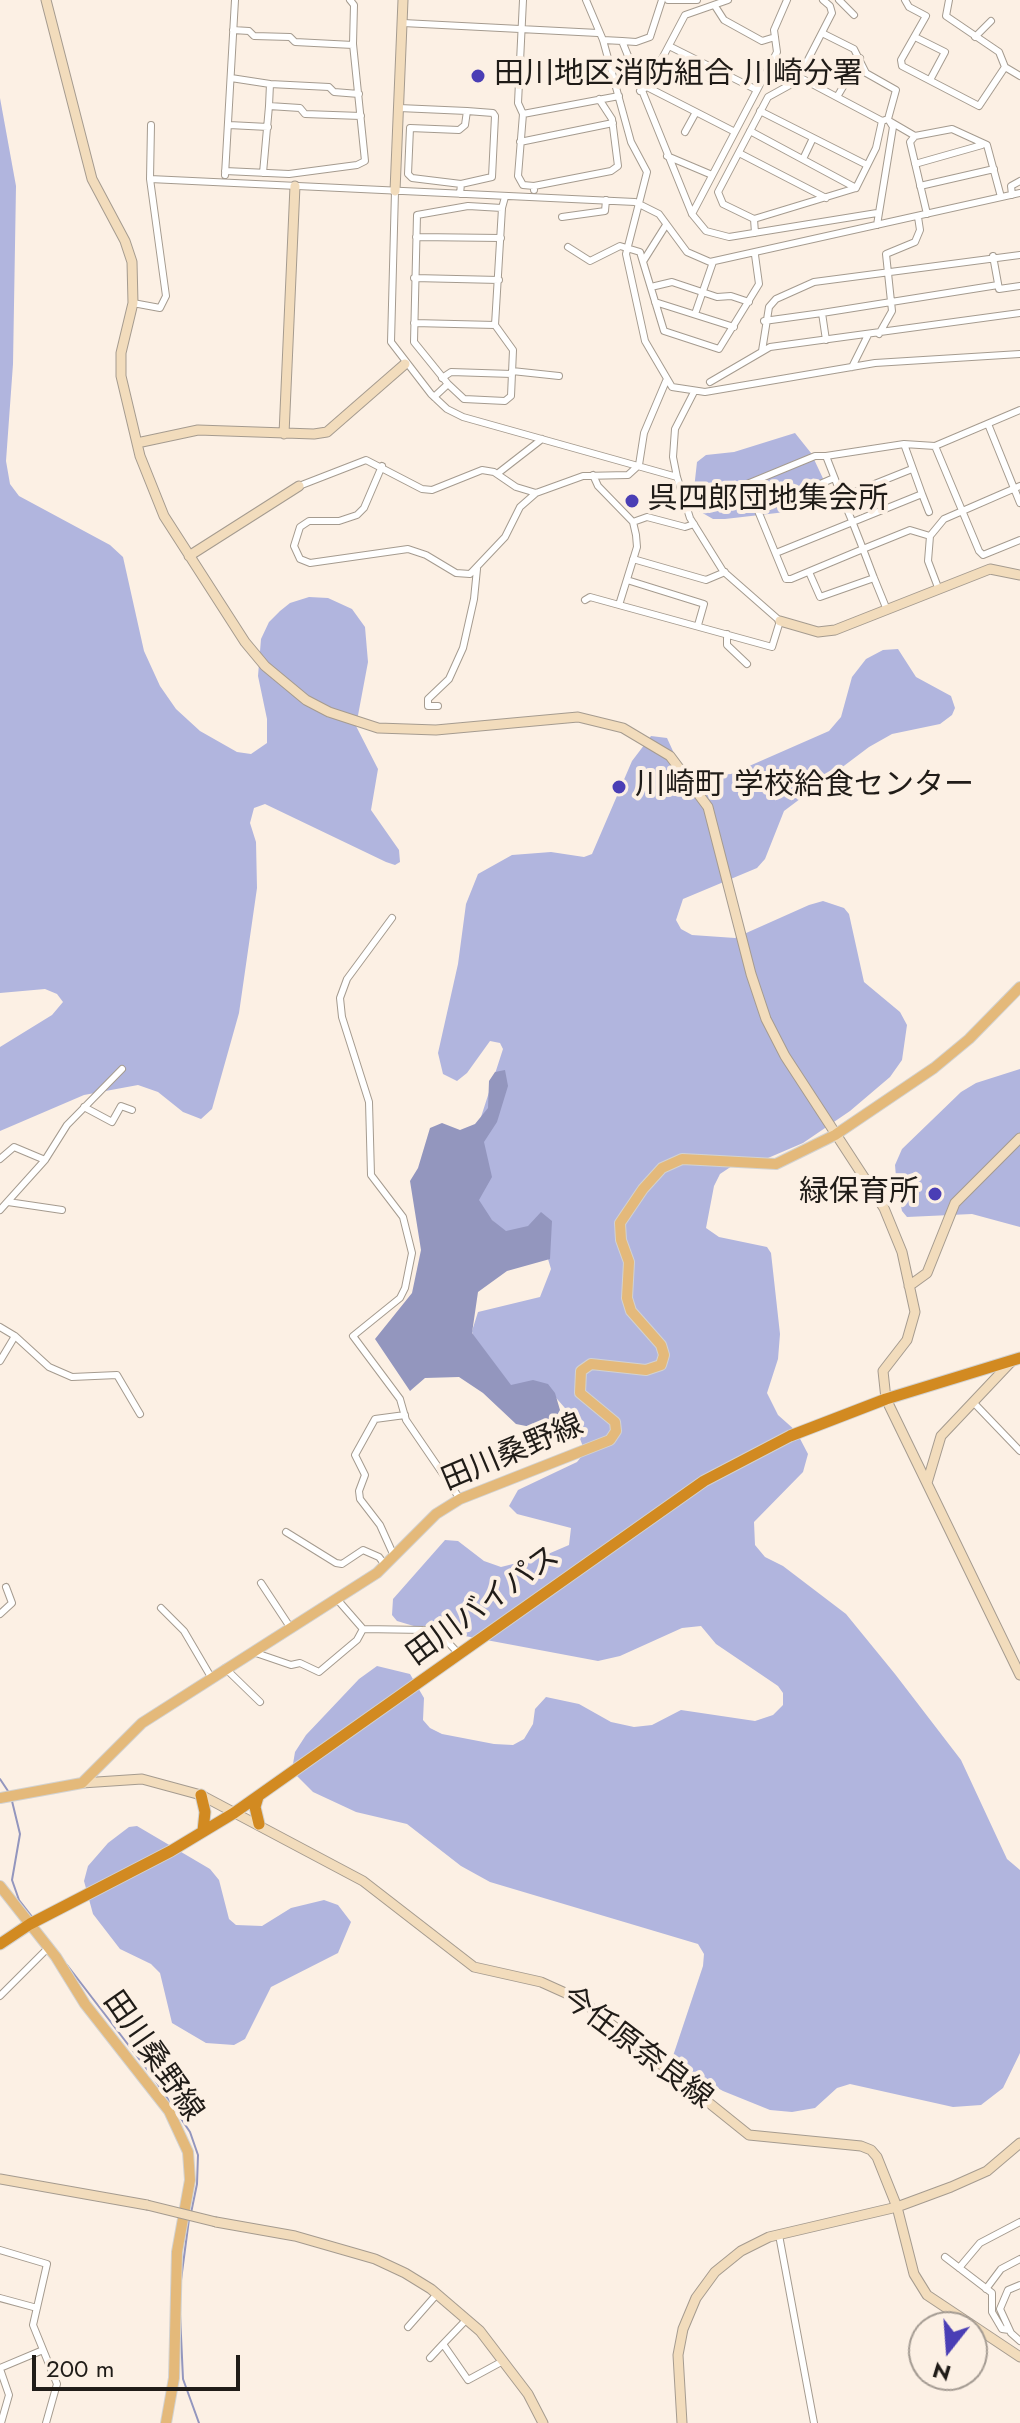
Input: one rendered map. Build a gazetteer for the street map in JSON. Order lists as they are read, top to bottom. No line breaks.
{"streets":{"highway":["田川バイパス"],"main road":["田川桑野線"],"street":["今任原奈良線"]},"crossings":[["田川桑野線","田川バイパス"],["田川桑野線","今任原奈良線"],["田川バイパス","今任原奈良線"]],"places":["田川地区消防組合 川崎分署","呉四郎団地集会所","川崎町 学校給食センター","緑保育所"],"scale_bar":"200 m","north":"bottom"}
